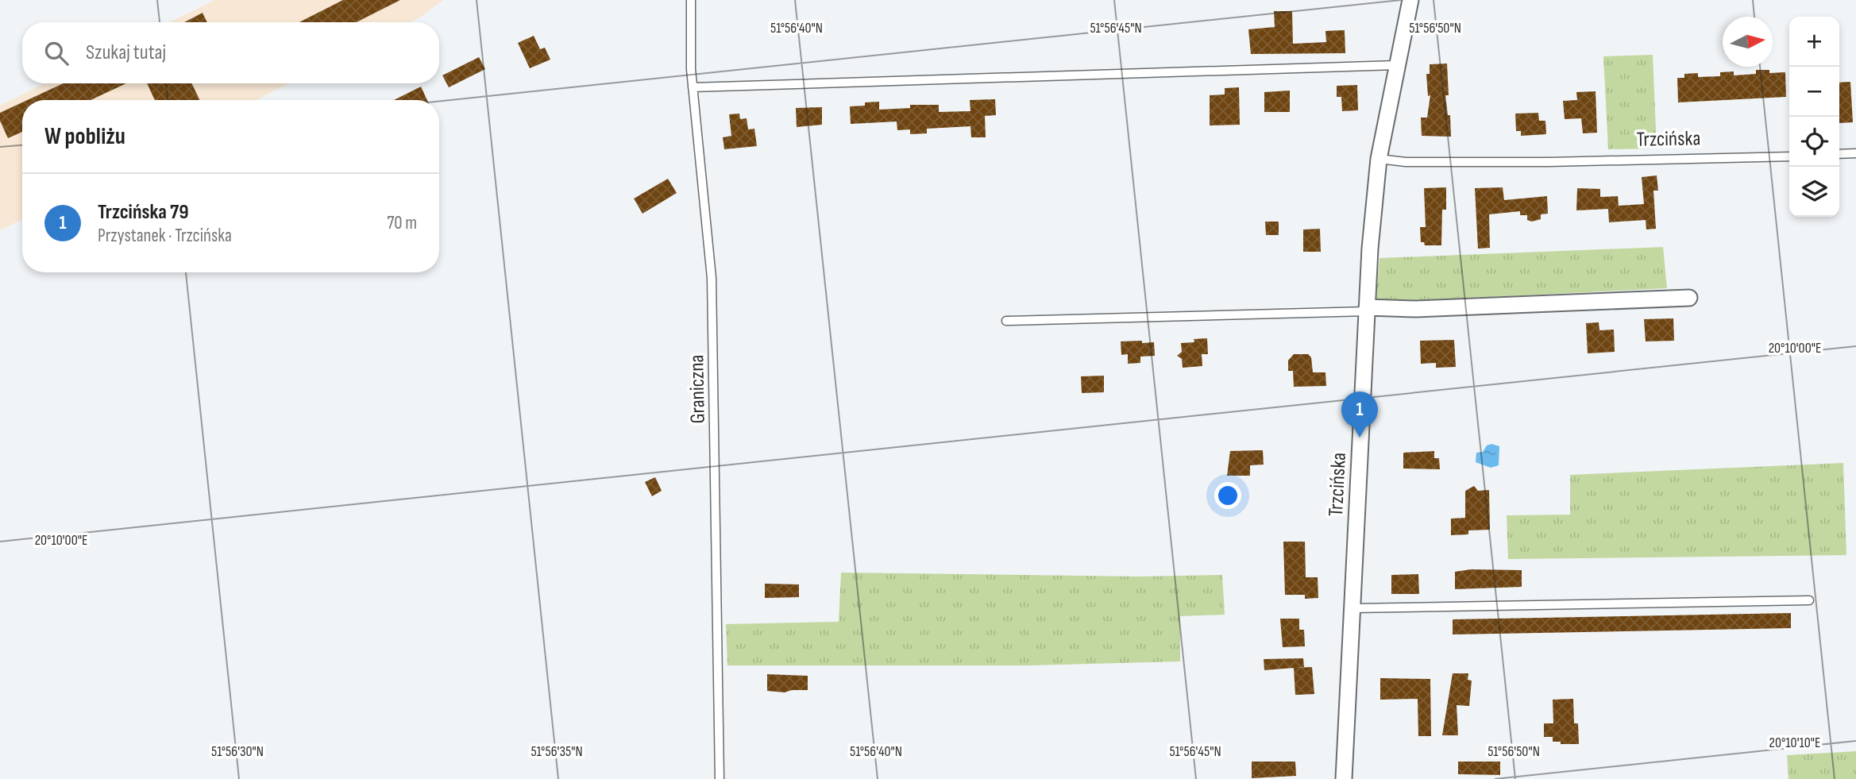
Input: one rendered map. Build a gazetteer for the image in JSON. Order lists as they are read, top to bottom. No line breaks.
{"streets":{"street":["Trzcińska"],"lane":["Graniczna"]},"north":"right","page":{"map_buttons":["+","−"],"search":"Szukaj tutaj","heading":"W pobliżu","list":[{"mark":"1","name":"Trzcińska 79","note":"Przystanek · Trzcińska","value":"70 m"}],"pins":"1"},"coordinates":["51°56'40\"N","51°56'45\"N","51°56'50\"N","20°10'00\"E","20°10'10\"E","51°56'30\"N","51°56'35\"N"]}
